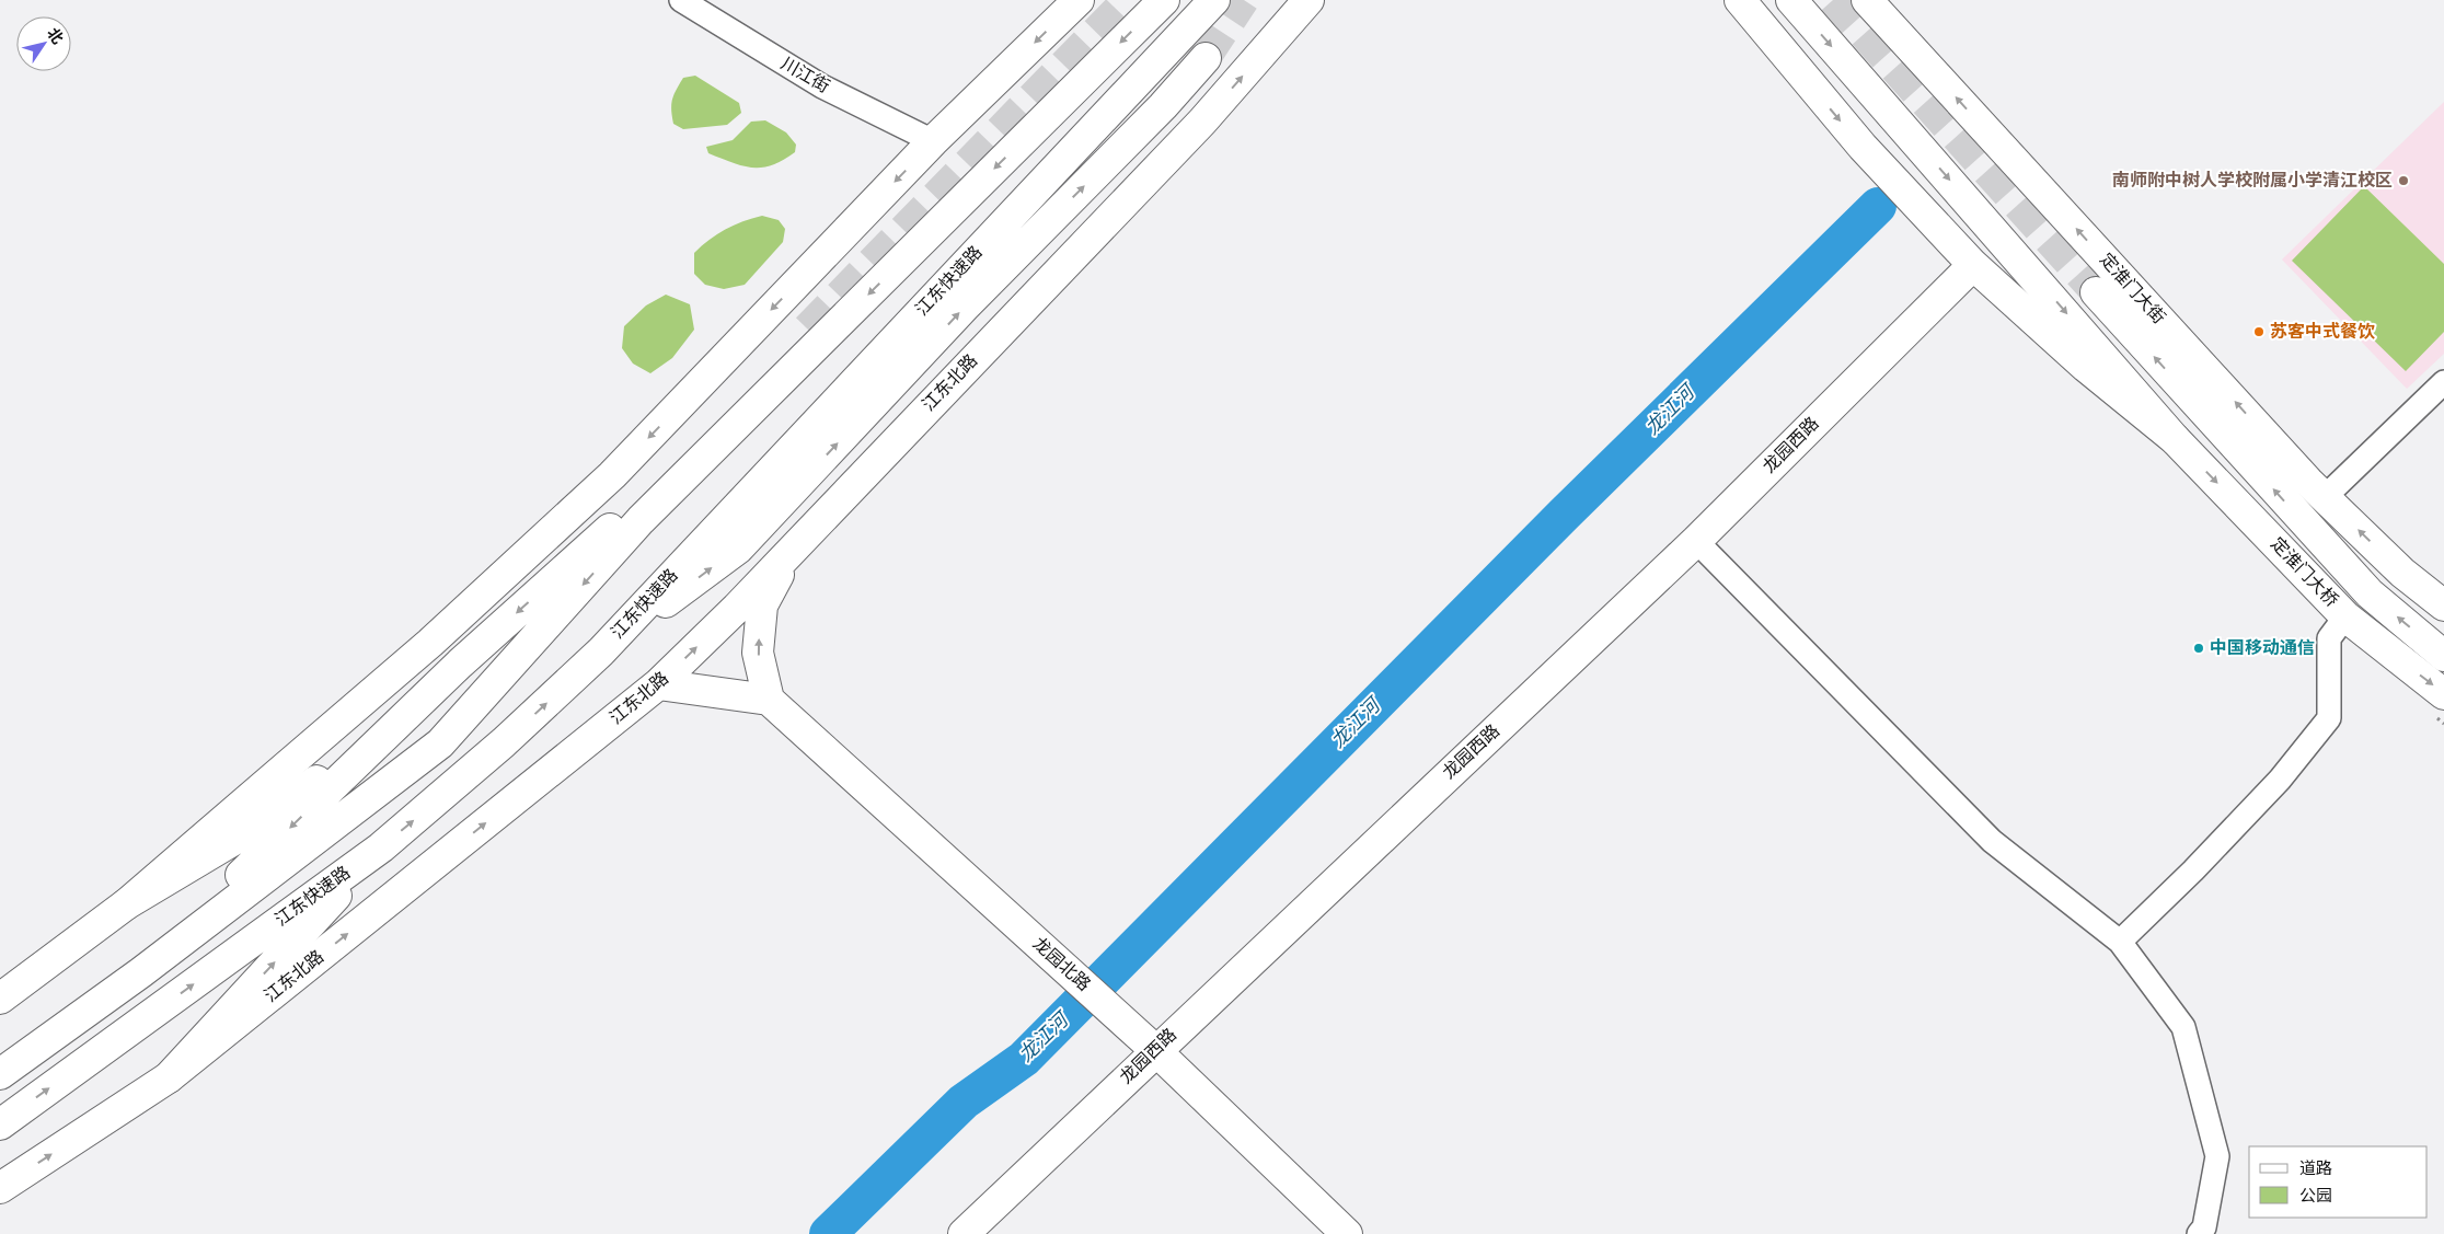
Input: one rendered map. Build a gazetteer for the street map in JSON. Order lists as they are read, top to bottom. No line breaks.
{"streets":{"main road":["江东快速路","定淮门大街","江东北路","龙园西路","定淮门大桥","龙园北路"],"street":["川江街"]},"crossings":[["龙园西路","龙园北路"]],"water":["龙江河"],"places":["南师附中树人学校附属小学清江校区","苏客中式餐饮","中国移动通信"],"legend":["道路","公园"],"north":"top right"}
